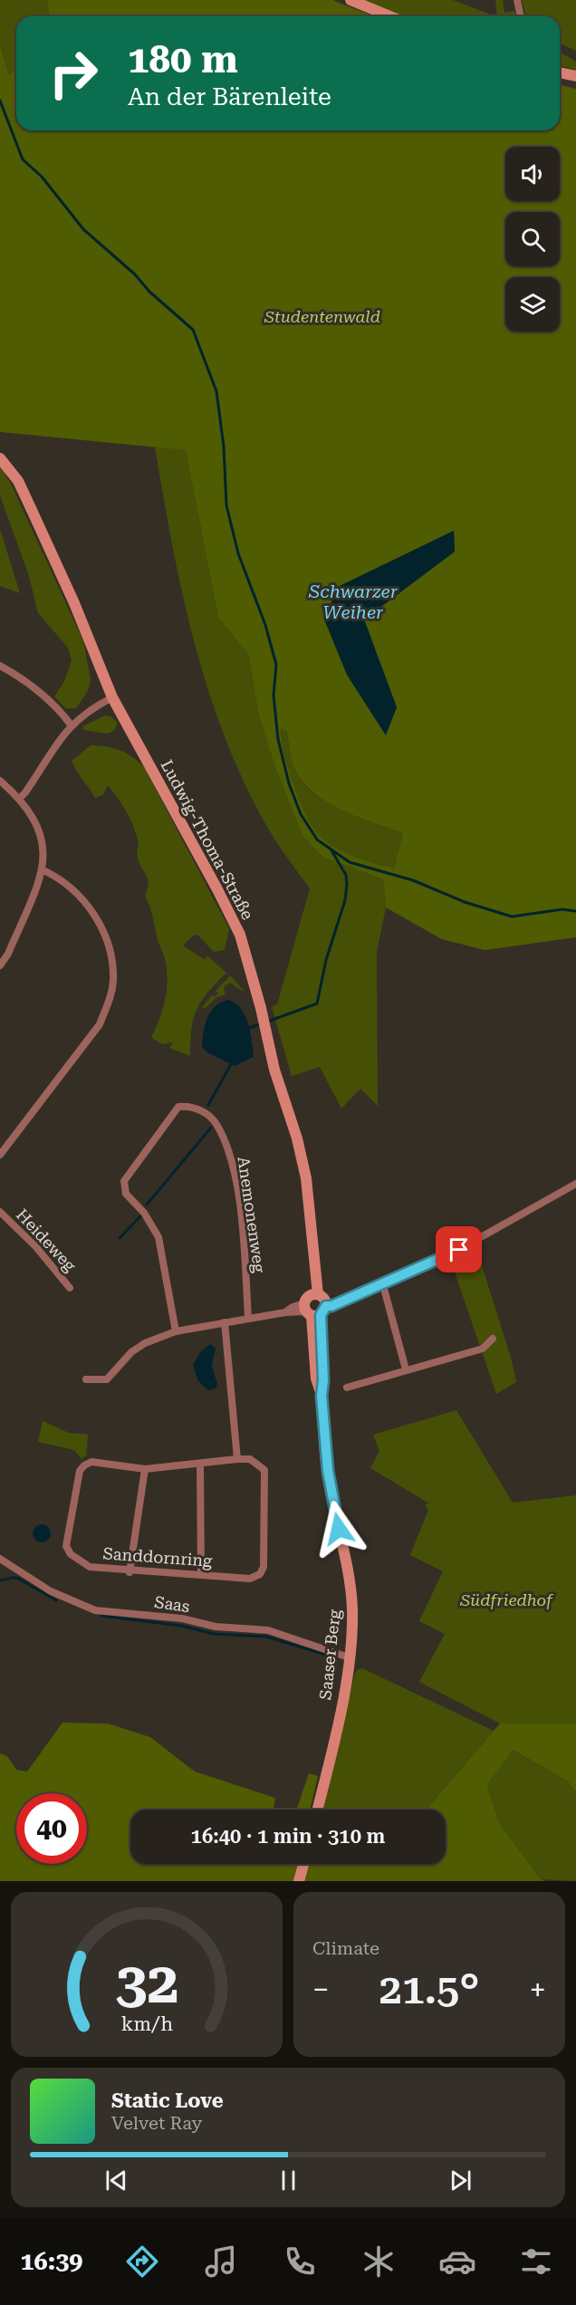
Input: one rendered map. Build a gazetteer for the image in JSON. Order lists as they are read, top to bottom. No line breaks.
{"streets":{"street":["Ludwig-Thoma-Straße","Anemonenweg","Heideweg","Sanddornring","Saas","Saaser Berg"]},"crossings":[["Ludwig-Thoma-Straße","Saaser Berg"],["Saas","Saaser Berg"]],"water":["Schwarzer Weiher"],"parks":["Studentenwald","Südfriedhof"],"page":{"turn":["180 m","An der Bärenleite"],"limit":"40","trip":"16:40 · 1 min · 310 m","tile":"Climate","heat":["−","21.5°","+"],"song":["Static Love","Velvet Ray"],"tabs":"16:39","gauge":["32","km/h"]}}
